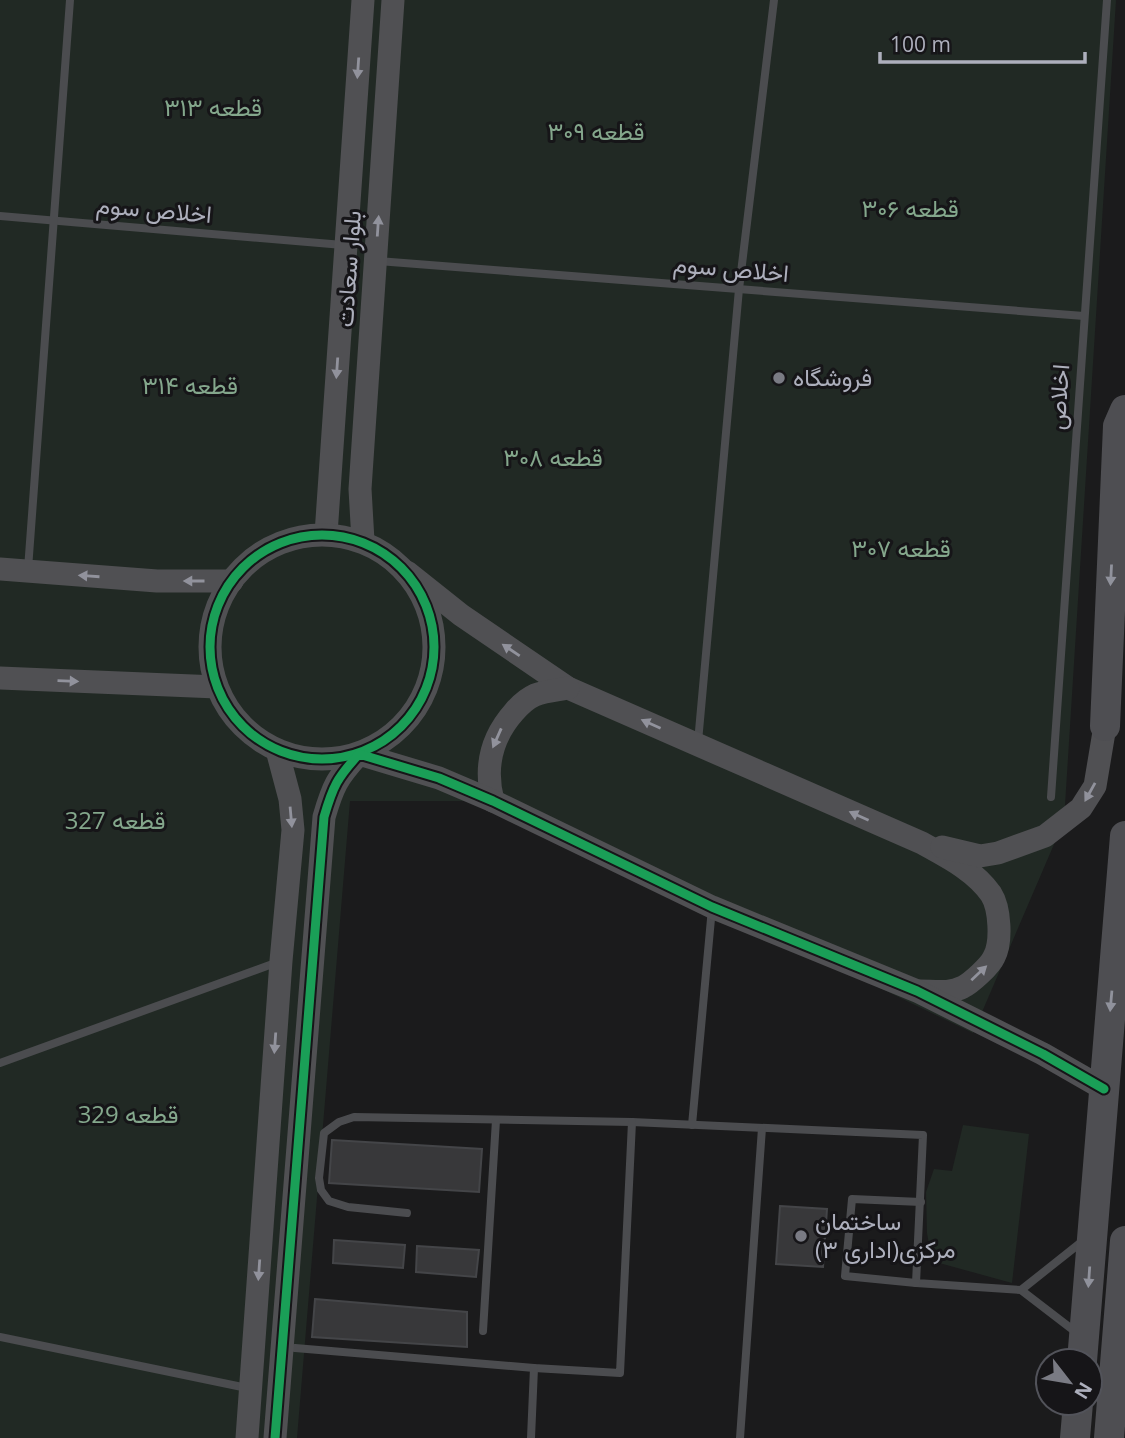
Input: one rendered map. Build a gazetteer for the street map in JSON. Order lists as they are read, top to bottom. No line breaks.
{"streets":{"street":["بلوار سعادت"],"lane":["اخلاص سوم","اخلاص"]},"crossings":[["اخلاص سوم","بلوار سعادت"],["اخلاص سوم","اخلاص"]],"parks":["قطعه ۳۱۳","قطعه ۳۰۹","قطعه ۳۰۶","قطعه ۳۱۴","قطعه ۳۰۸","قطعه ۳۰۷","قطعه 327","قطعه 329"],"places":["فروشگاه","ساختمان مرکزی(اداری ۳)"],"scale_bar":"100 m","north":"bottom right"}
